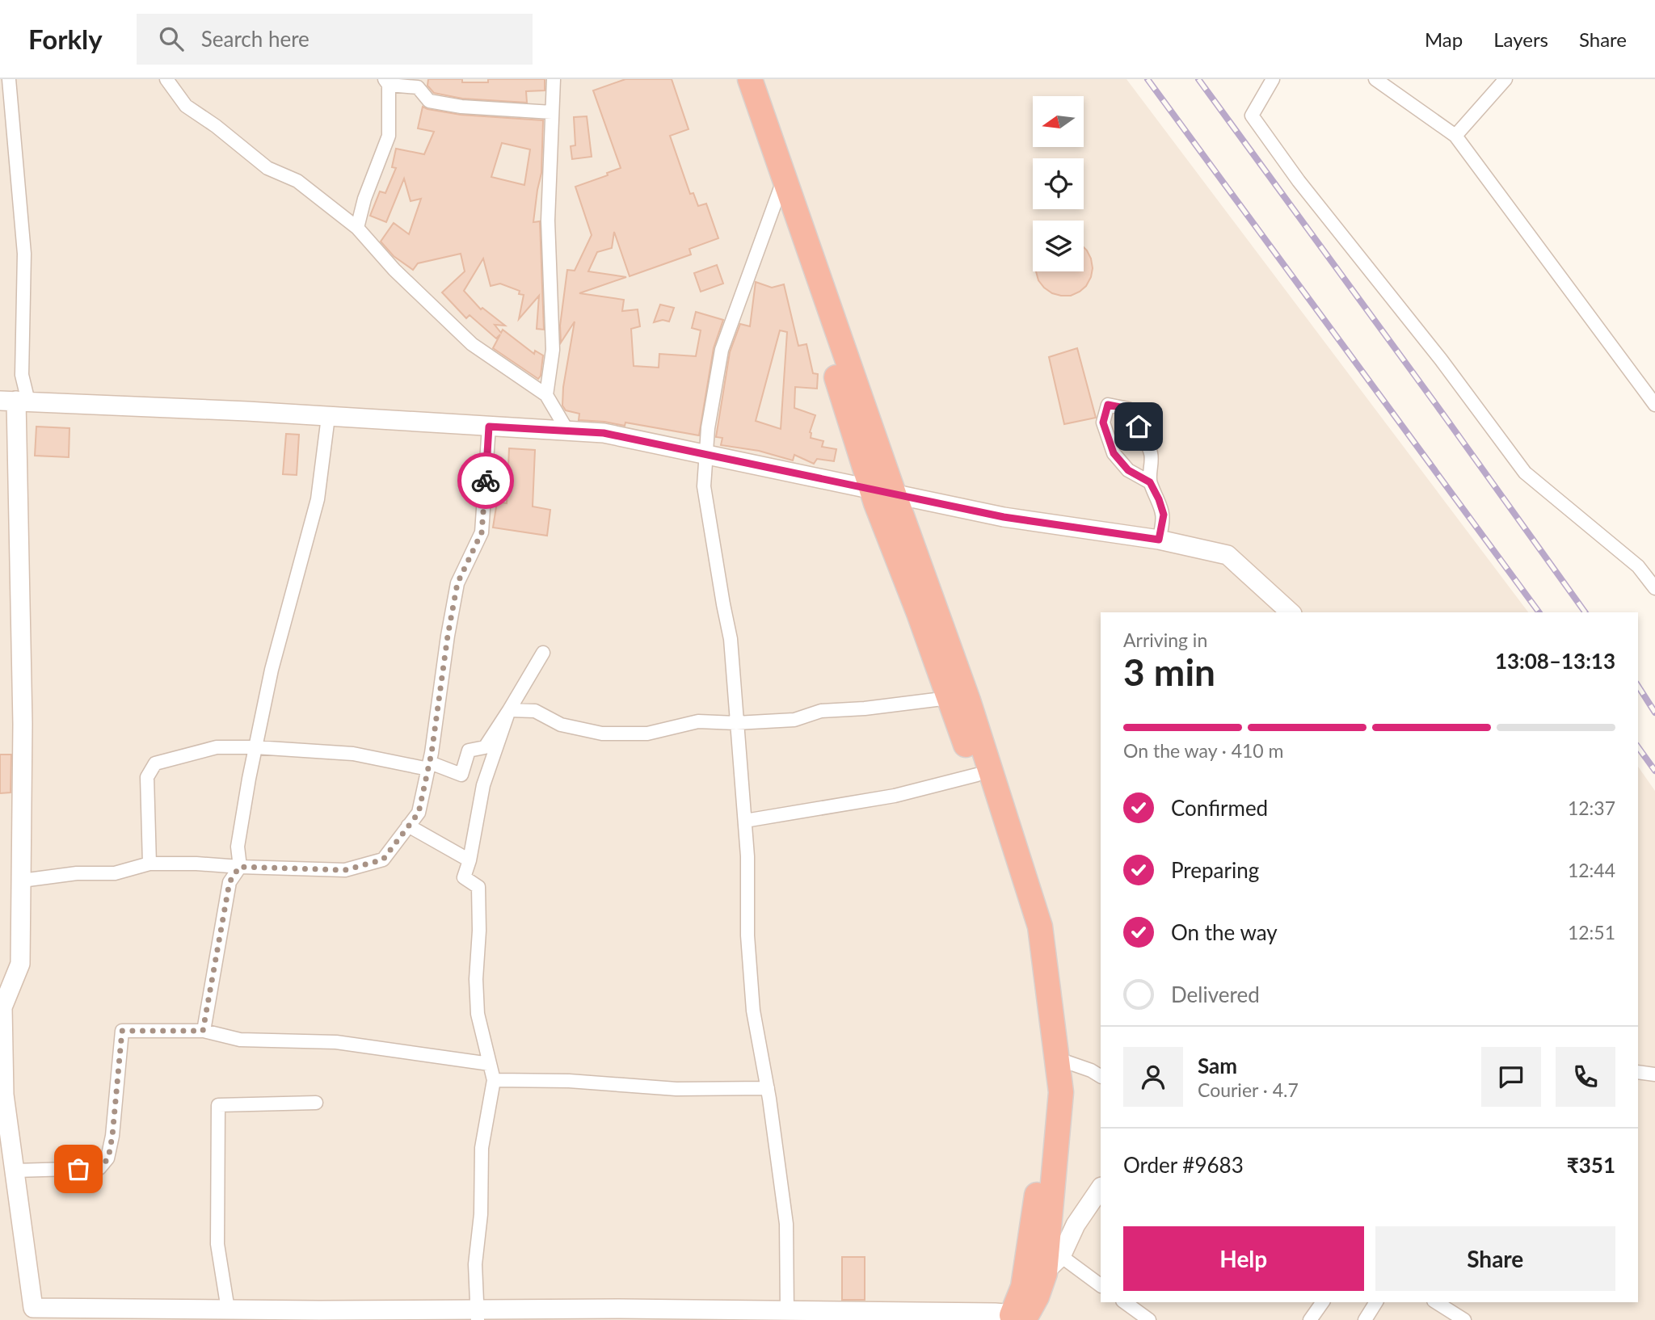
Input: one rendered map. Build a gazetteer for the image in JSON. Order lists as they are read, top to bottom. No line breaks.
{"north":"left","page":{"header":"Forkly","search":"Search here","nav":["Map","Layers","Share"],"heading":["3 min","Arriving in","13:08–13:13"],"panel":["Sam","Courier · 4.7","Order #9683","₹351"],"bar":"On the way · 410 m","list":[["Confirmed","12:37"],["Preparing","12:44"],["On the way","12:51"],"Delivered"],"buttons":["Help","Share"]}}
